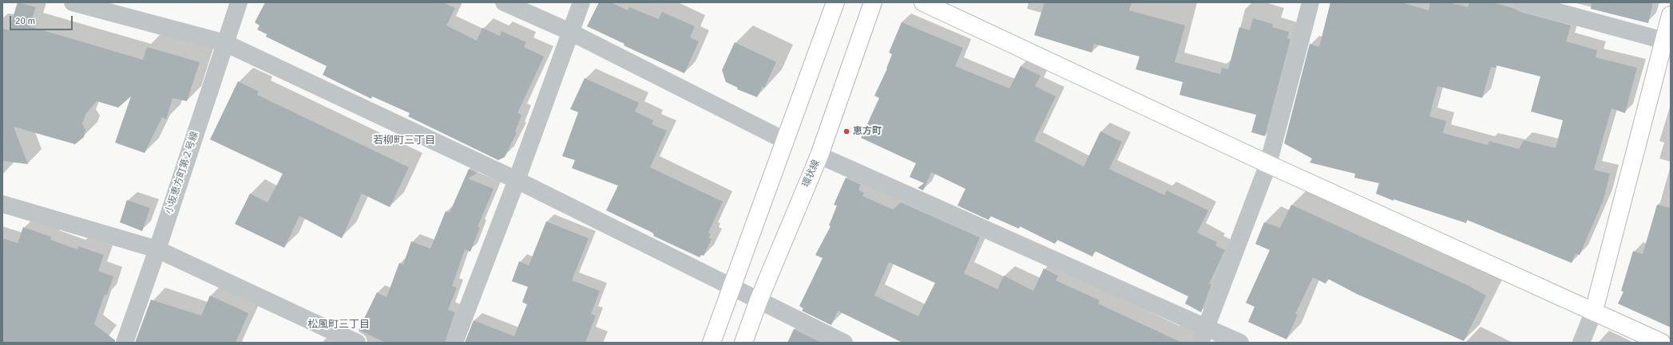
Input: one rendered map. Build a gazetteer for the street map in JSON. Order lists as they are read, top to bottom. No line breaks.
{"streets":{"street":["小坂恵方町第２号線","環状線"]},"districts":["若柳町三丁目","松風町三丁目"],"places":["恵方町"],"scale_bar":"20 m"}
